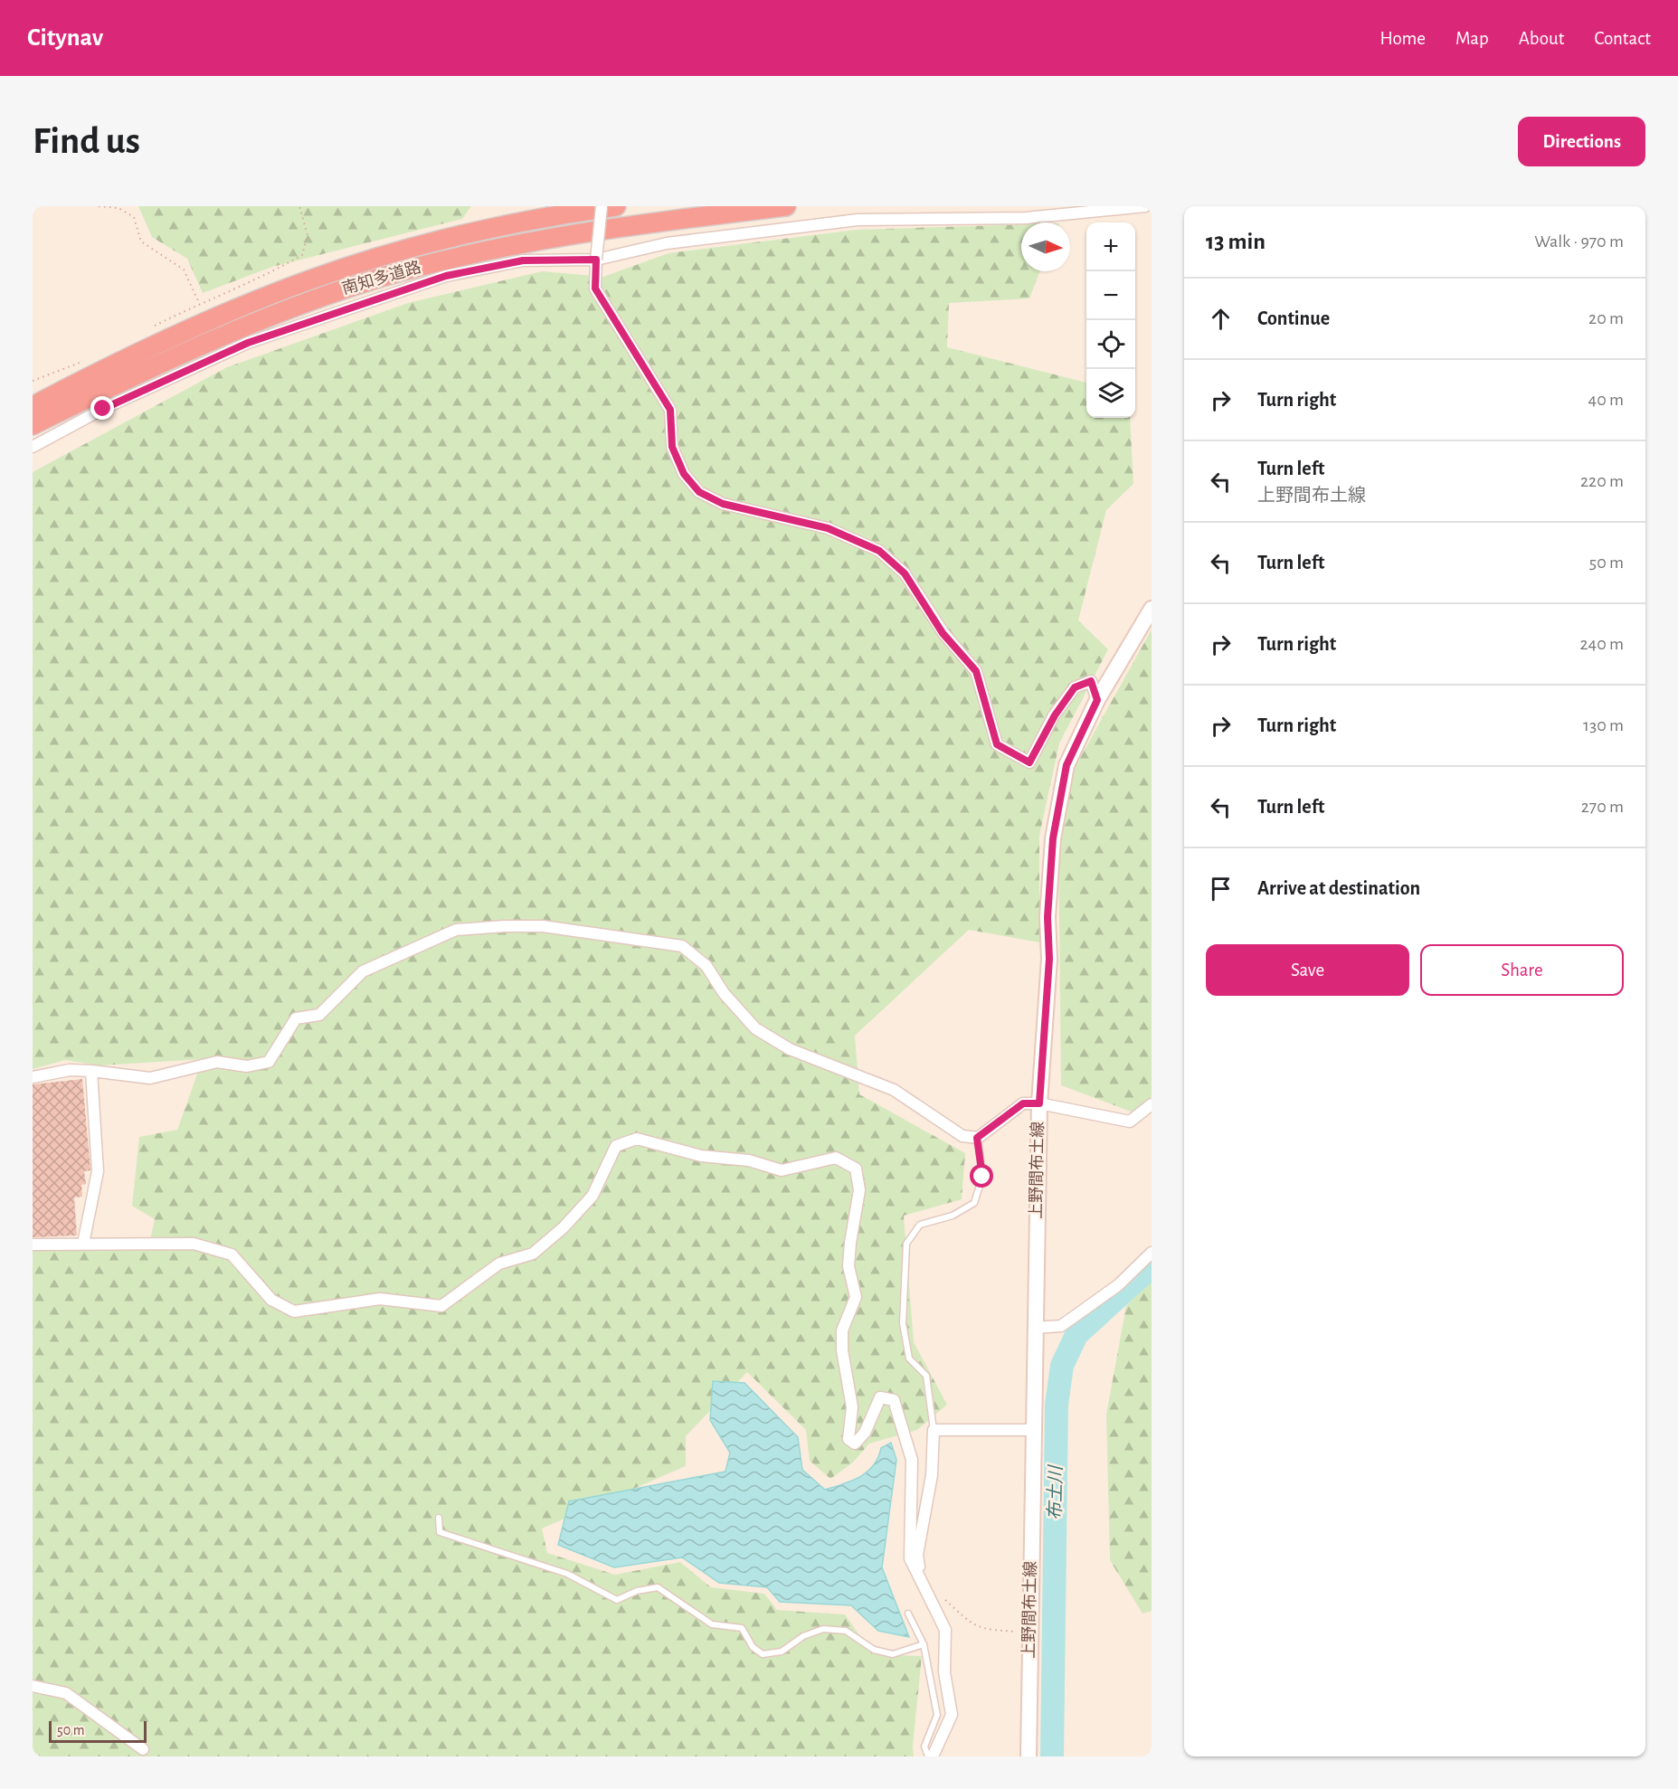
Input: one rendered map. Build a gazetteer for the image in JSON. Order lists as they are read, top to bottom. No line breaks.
{"streets":{"highway":["南知多道路"],"main road":["上野間布土線"]},"water":["布土川"],"scale_bar":"50 m","north":"right","page":{"header":"Citynav","nav":["Home","Map","About","Contact"],"buttons":["Directions",["Save","Share"]],"title":"Find us","heading":["13 min","Walk · 970 m"],"map_buttons":["+","−"],"list":[["Continue","20 m"],["Turn right","40 m"],["Turn left","上野間布土線","220 m"],["Turn left","50 m"],["Turn right","240 m"],["Turn right","130 m"],["Turn left","270 m"],"Arrive at destination"],"scale":"50 m"}}
